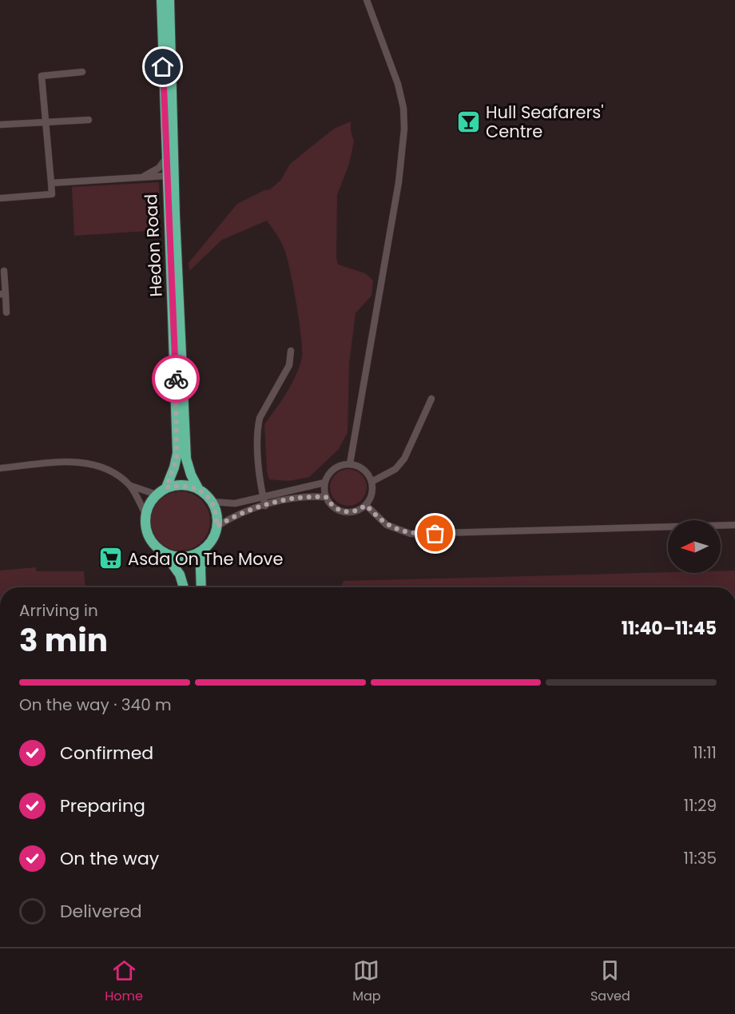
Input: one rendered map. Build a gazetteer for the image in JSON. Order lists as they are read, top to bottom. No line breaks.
{"streets":{"highway":["Hedon Road"]},"places":{"bar":["Hull Seafarers' Centre"],"supermarket":["Asda On The Move"]},"north":"left","page":{"heading":["3 min","Arriving in","11:40–11:45"],"bar":"On the way · 340 m","list":[["Confirmed","11:11"],["Preparing","11:29"],["On the way","11:35"],"Delivered"],"tabs":["Home","Map","Saved"]}}
